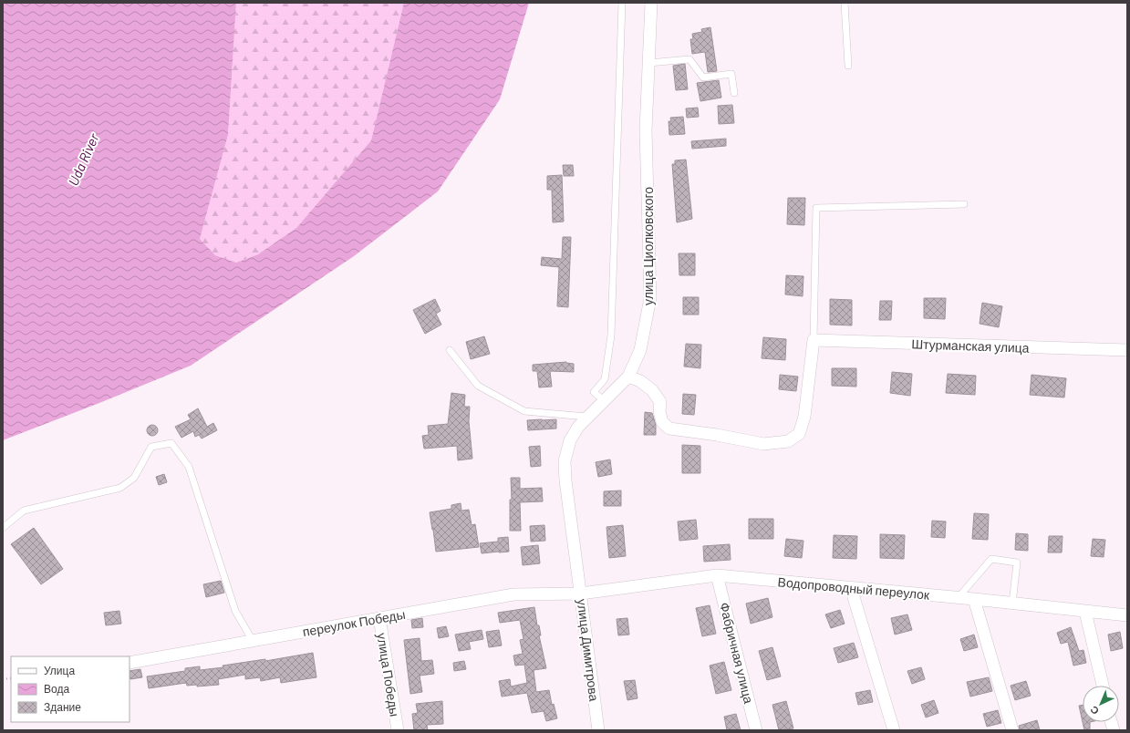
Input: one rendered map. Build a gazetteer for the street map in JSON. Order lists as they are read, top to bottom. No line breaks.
{"streets":{"street":["улица Циолковского","Штурманская улица","Водопроводный переулок","переулок Победы","улица Димитрова","Фабричная улица","улица Победы"]},"crossings":[["улица Циолковского","улица Димитрова"],["Водопроводный переулок","переулок Победы"],["Водопроводный переулок","улица Димитрова"],["Водопроводный переулок","Фабричная улица"],["переулок Победы","улица Димитрова"],["переулок Победы","улица Победы"]],"water":["Uda River"],"legend":["Улица","Вода","Здание"],"north":"bottom left"}
